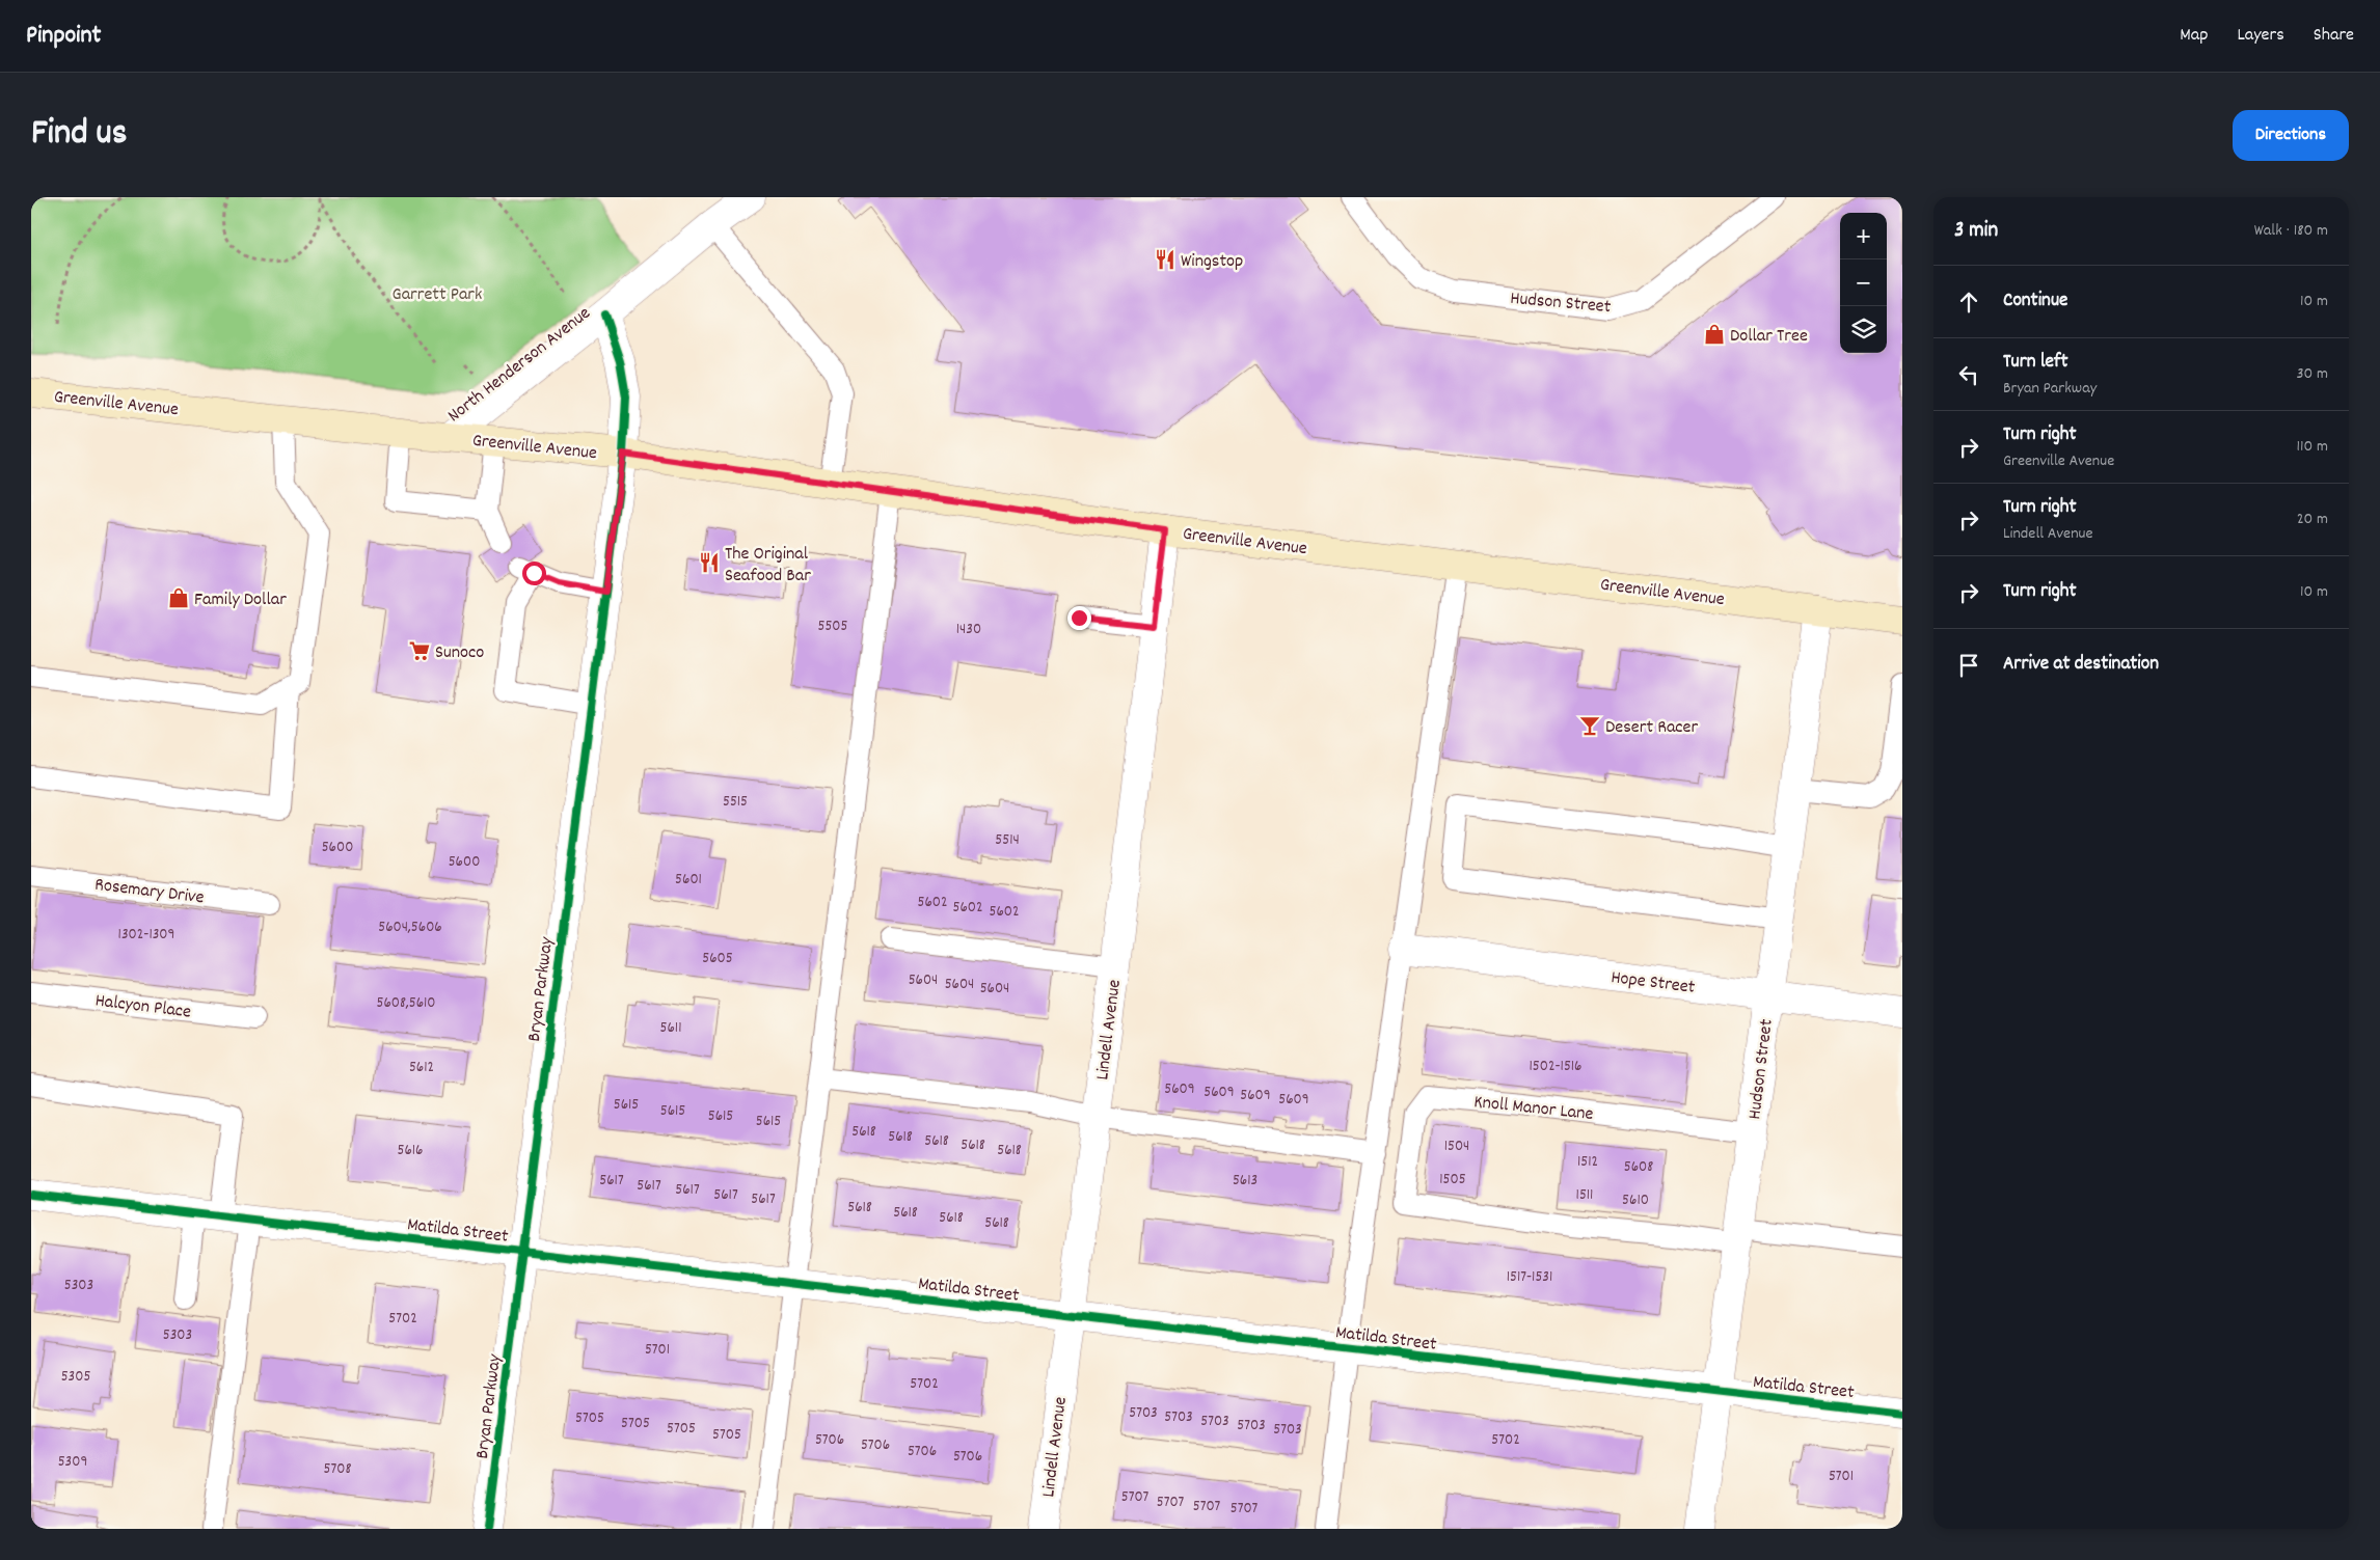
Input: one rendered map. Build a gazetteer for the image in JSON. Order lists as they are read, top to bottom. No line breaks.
{"streets":{"main road":["Greenville Avenue"],"street":["Hudson Street","North Henderson Avenue","Hope Street","Bryan Parkway","Lindell Avenue","Matilda Street"],"lane":["Rosemary Drive","Halcyon Place","Knoll Manor Lane"]},"crossings":[["Hudson Street","Greenville Avenue"],["Hudson Street","Hope Street"],["Hudson Street","Knoll Manor Lane"],["Hudson Street","Matilda Street"],["North Henderson Avenue","Greenville Avenue"],["North Henderson Avenue","Bryan Parkway"],["Greenville Avenue","Bryan Parkway"],["Greenville Avenue","Lindell Avenue"],["Bryan Parkway","Matilda Street"],["Lindell Avenue","Matilda Street"]],"parks":["Garrett Park"],"places":{"restaurant":["Wingstop","The Original Seafood Bar"],"shop":["Dollar Tree","Family Dollar"],"supermarket":["Sunoco"],"bar":["Desert Racer"]},"house_numbers":["5505","1430","5515","5514","5600","5600","5601","5602","5602","5602","5604,5606","1302-1309","5605","5604","5604","5604","5608,5610","5611","1502-1516","5612","5609","5609","5609","5609","5615","5615","5615","5615","5618","5618","5618","5618","1504","5616","5618","1512","5608","1505","5617","5613","5617","5617","5617","1511","5617","5610","5618","5618","5618","5618","1517-1531","5303","5702","5303","5701","5305","5702","5703","5703","5705","5703","5705","5703","5705","5703","5705","5706","5702","5706","5706","5706","5309","5708","5701","5707","5707","5707","5707"],"page":{"header":"Pinpoint","nav":["Map","Layers","Share"],"title":"Find us","buttons":"Directions","heading":["3 min","Walk · 180 m"],"map_buttons":["+","−"],"list":[["Continue","10 m"],["Turn left","Bryan Parkway","30 m"],["Turn right","Greenville Avenue","110 m"],["Turn right","Lindell Avenue","20 m"],["Turn right","10 m"],"Arrive at destination"]}}
